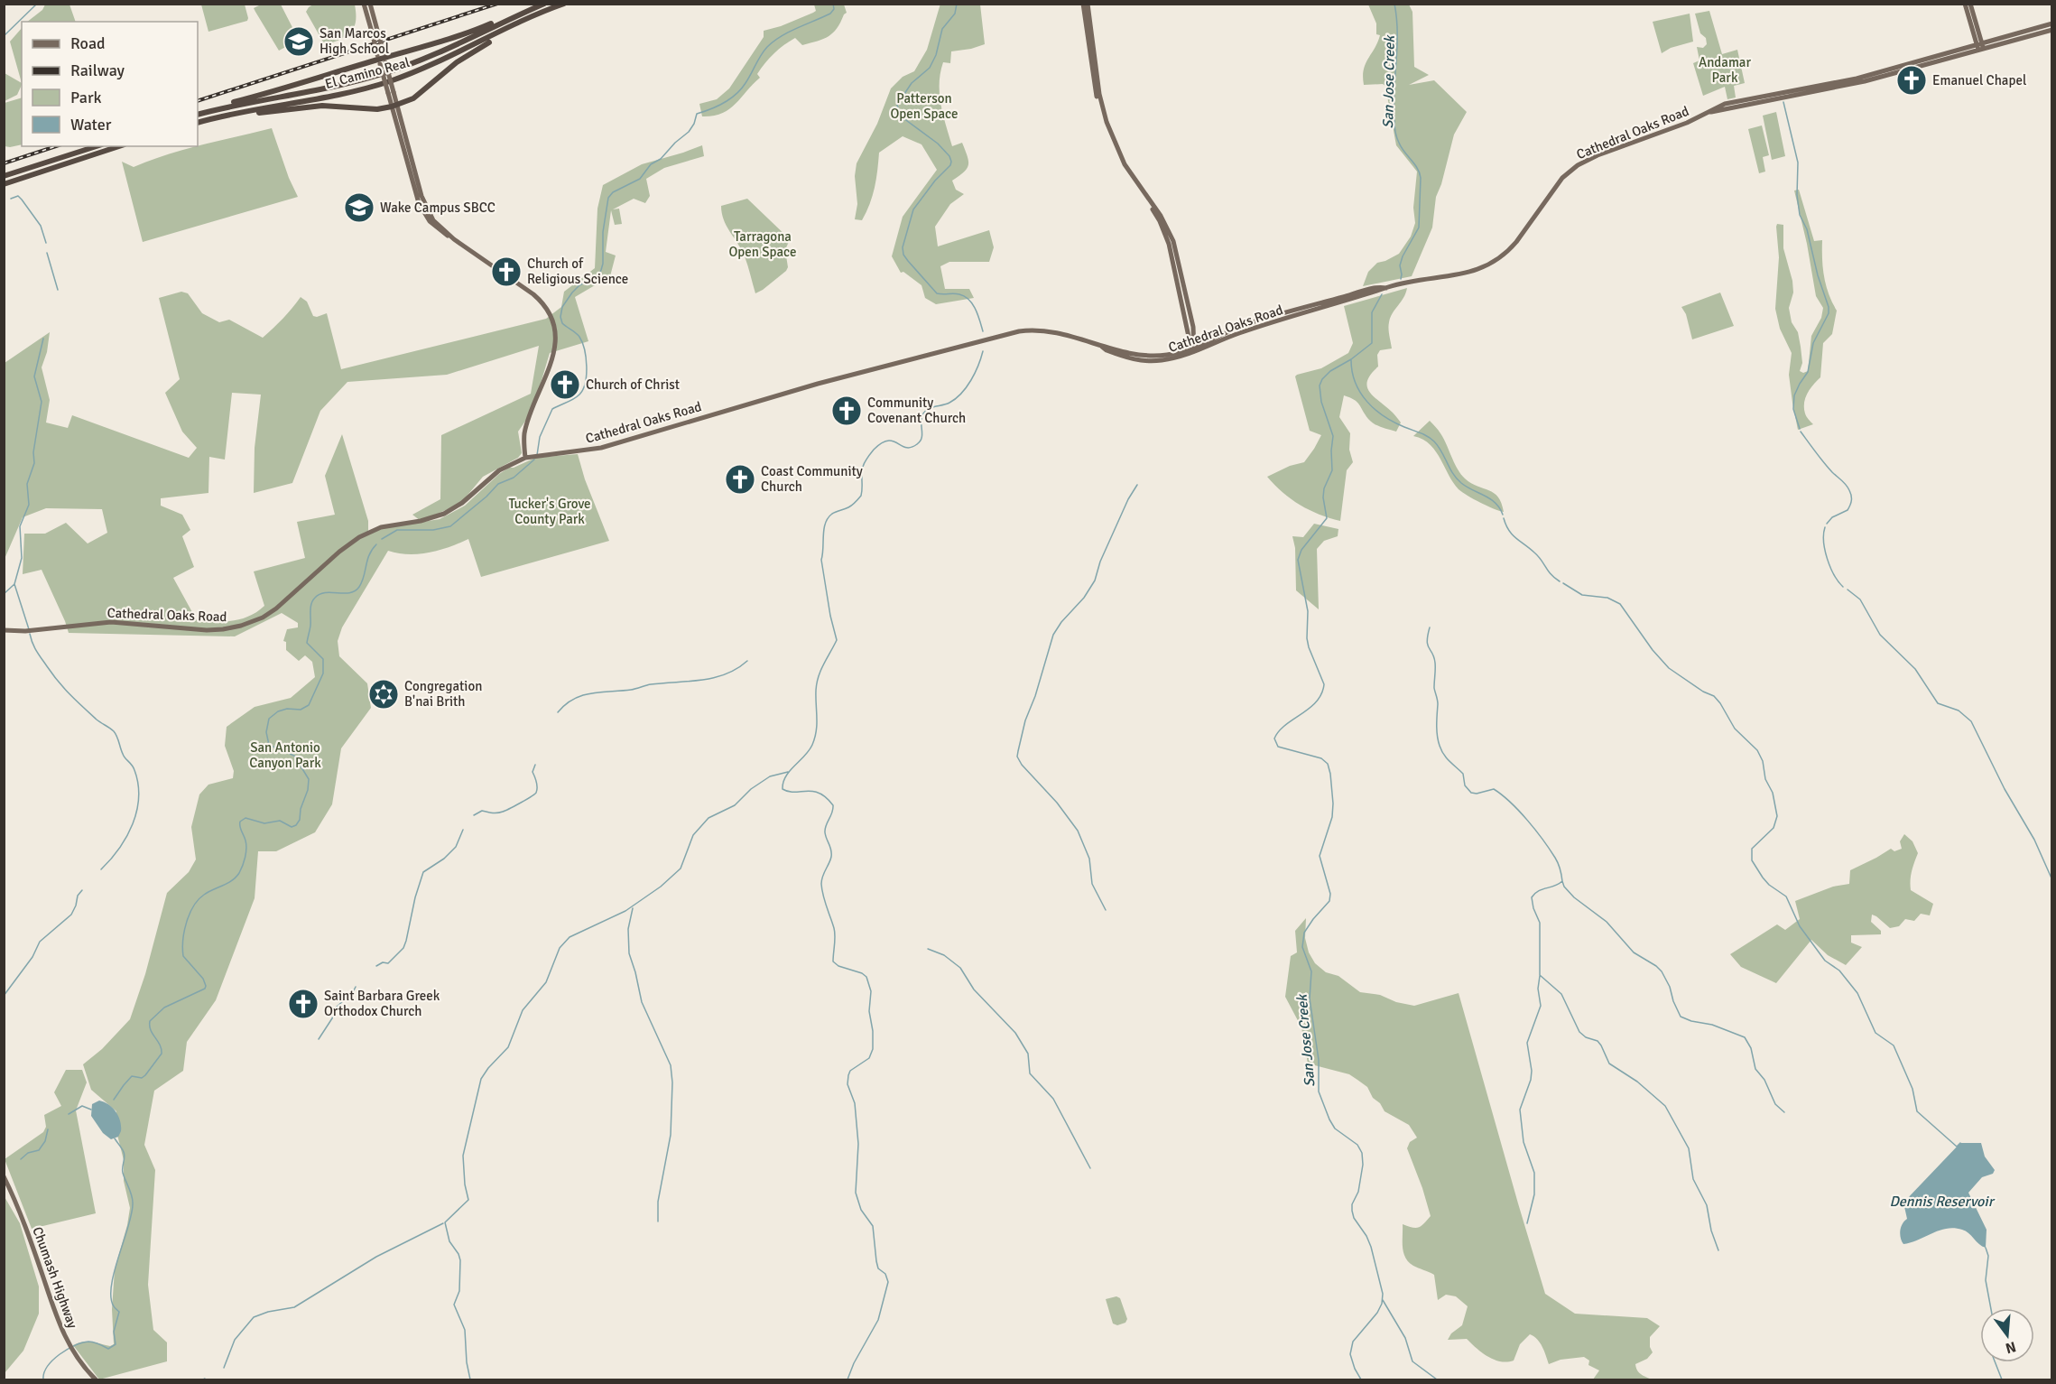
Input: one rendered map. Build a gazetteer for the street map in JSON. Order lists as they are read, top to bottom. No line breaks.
{"streets":{"highway":["El Camino Real"],"main road":["Cathedral Oaks Road","Chumash Highway"]},"water":["San Jose Creek","Dennis Reservoir"],"parks":["Andamar Park","Patterson Open Space","Tarragona Open Space","Tucker's Grove County Park","San Antonio Canyon Park"],"places":{"school or university":["San Marcos High School","Wake Campus SBCC"],"church":["Emanuel Chapel","Church of Religious Science","Church of Christ","Community Covenant Church","Coast Community Church","Saint Barbara Greek Orthodox Church"],"synagogue":["Congregation B'nai Brith"]},"legend":["Road","Railway","Park","Water"],"north":"bottom"}
